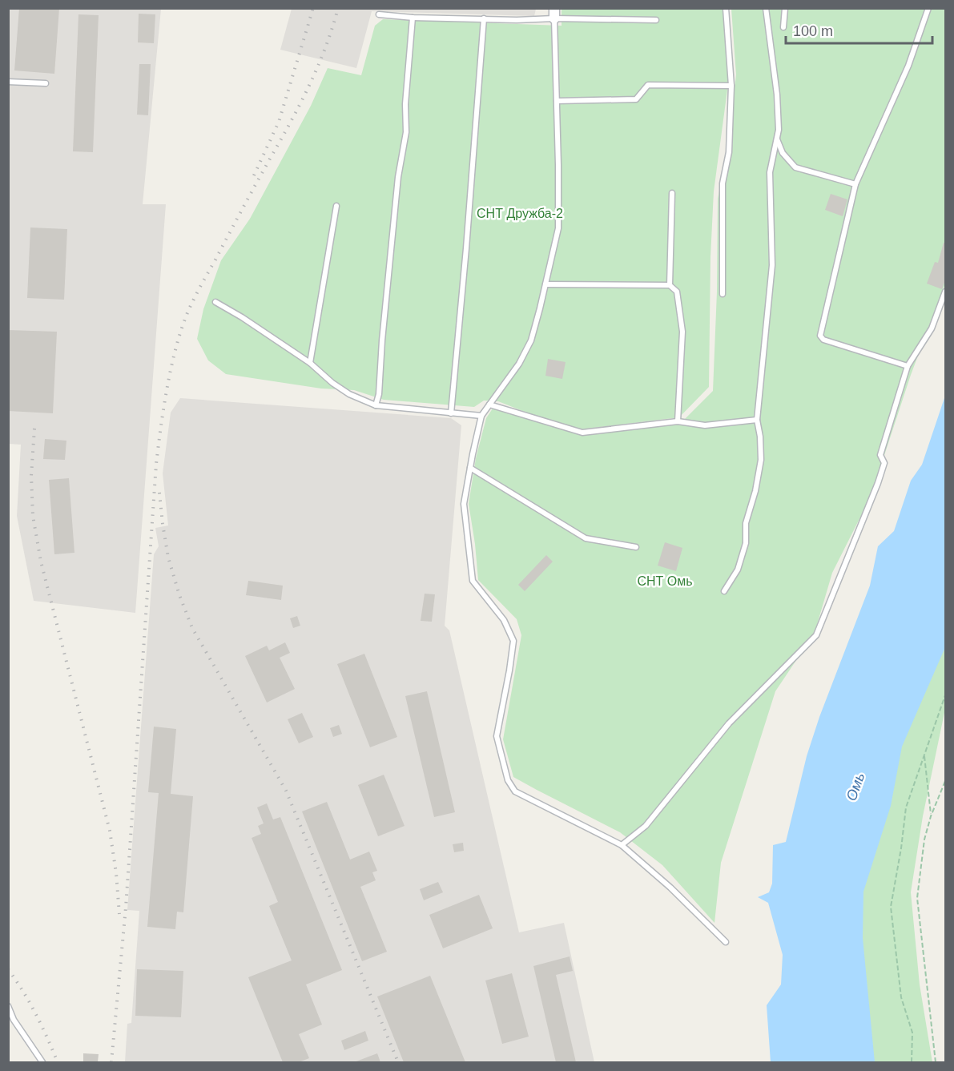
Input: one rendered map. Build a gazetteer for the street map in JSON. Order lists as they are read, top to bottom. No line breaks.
{"water":["Омь"],"parks":["СНТ Дружба-2","СНТ Омь"],"scale_bar":"100 m"}
